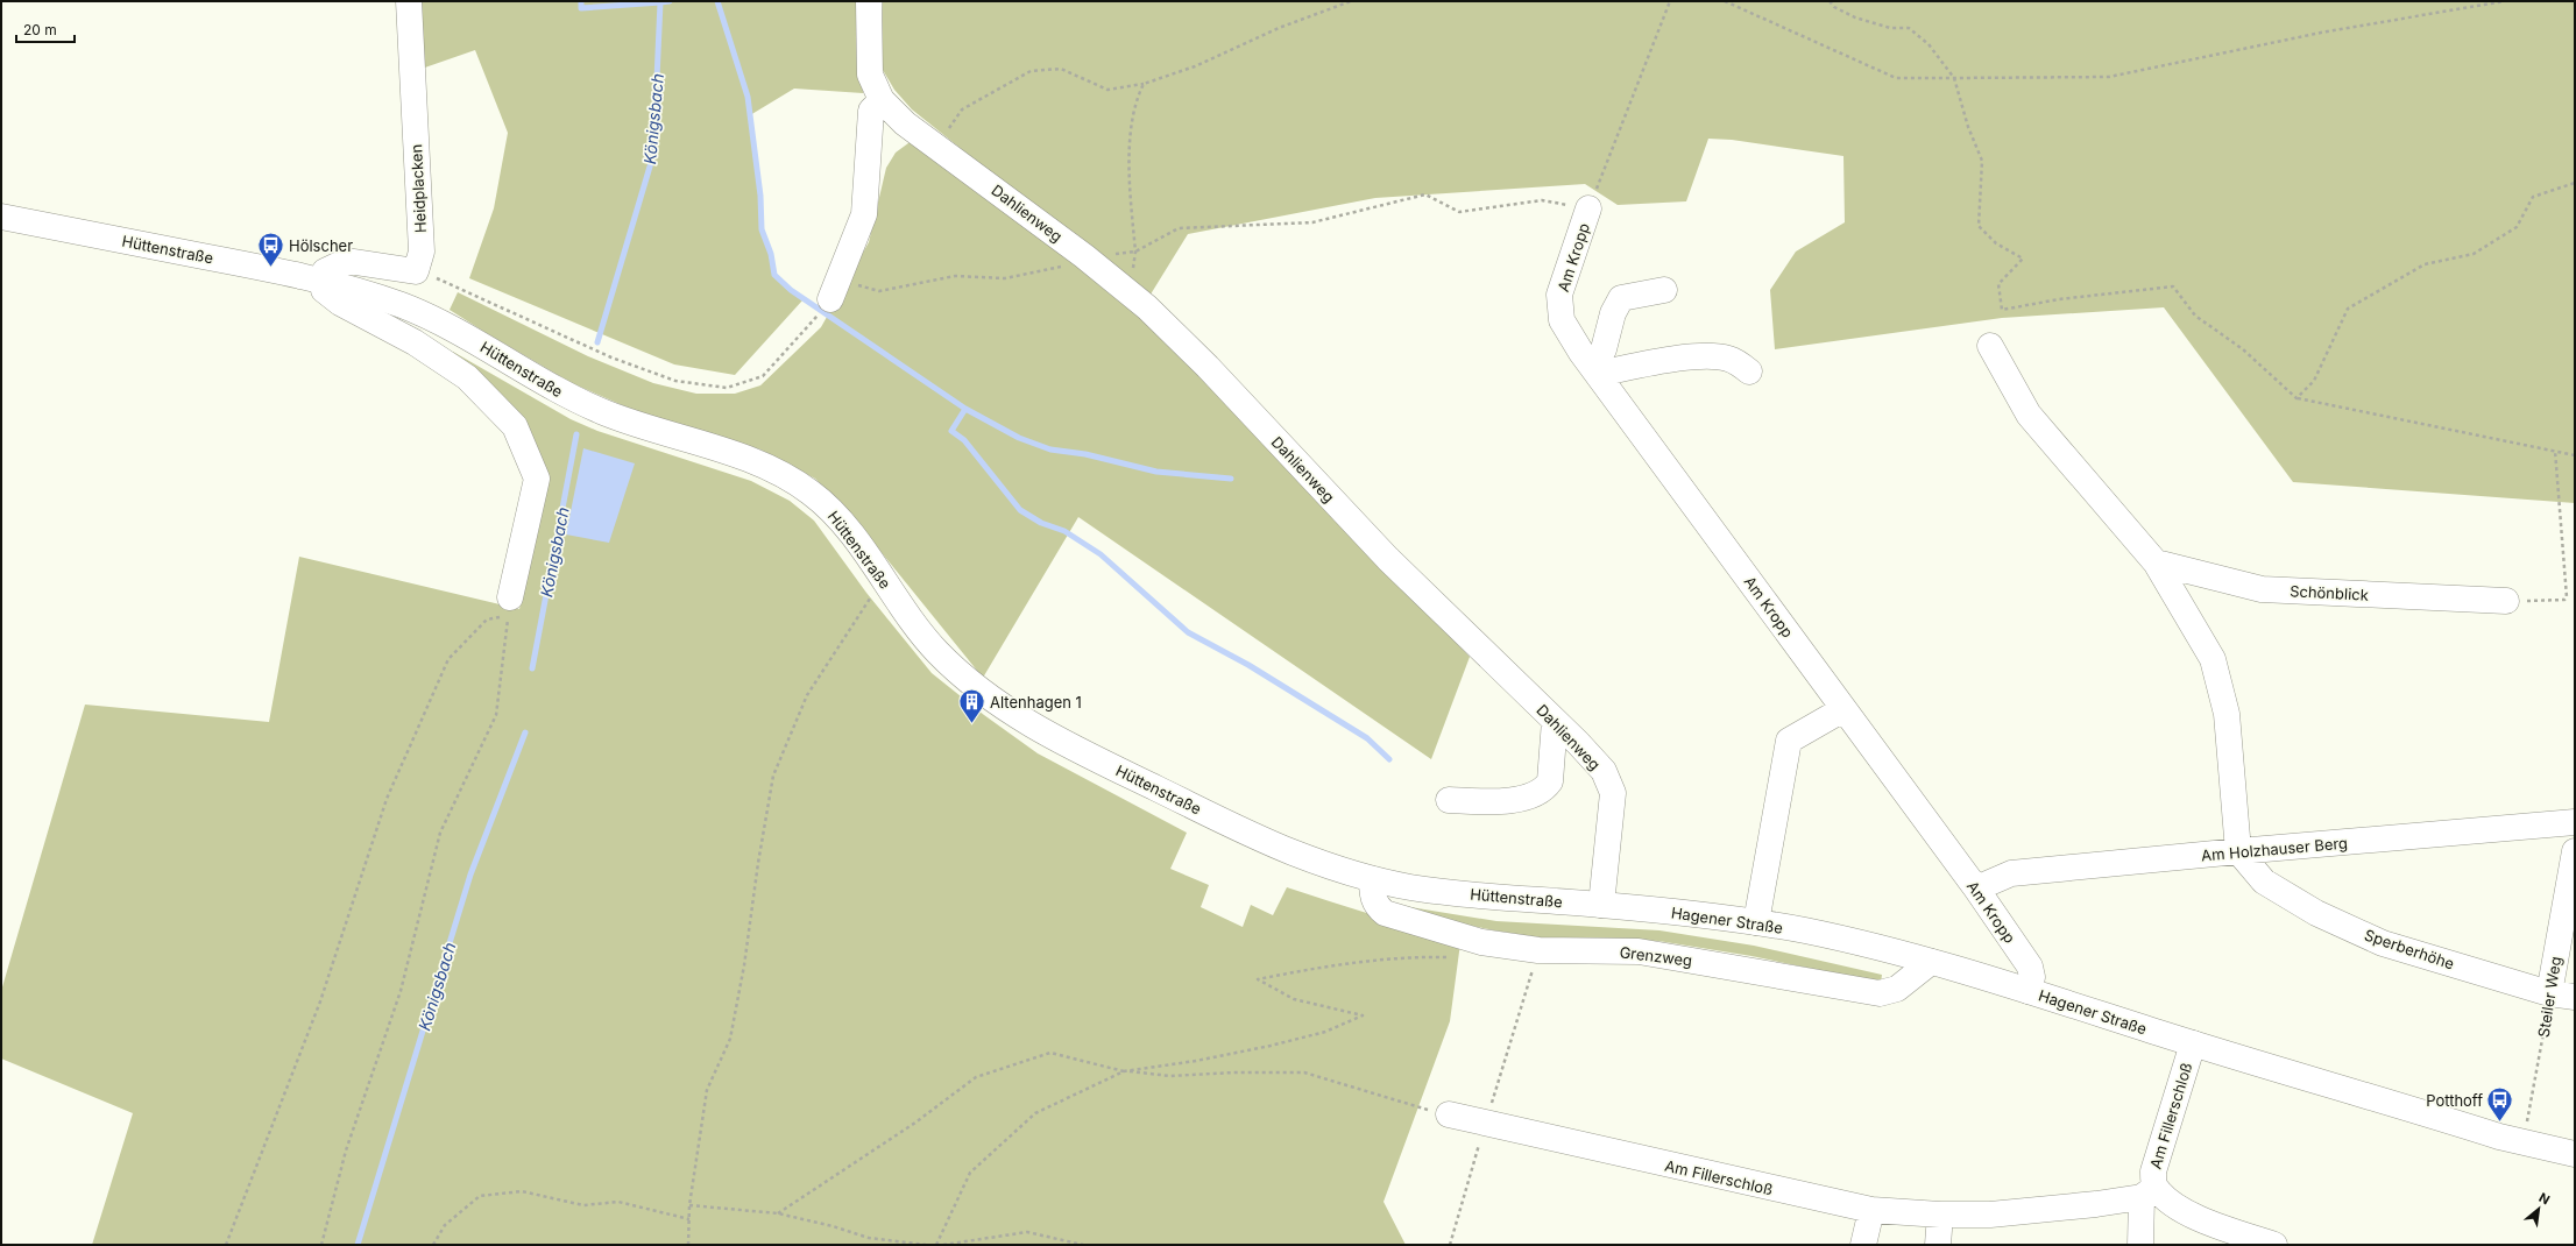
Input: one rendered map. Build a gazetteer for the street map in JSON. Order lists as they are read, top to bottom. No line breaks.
{"streets":{"street":["Heidplacken","Dahlienweg","Hüttenstraße","Am Kropp","Schönblick","Am Holzhauser Berg","Hagener Straße","Sperberhöhe","Grenzweg","Steiler Weg","Am Fillerschloß"]},"crossings":[["Dahlienweg","Hüttenstraße"],["Dahlienweg","Hagener Straße"],["Hüttenstraße","Hagener Straße"],["Hüttenstraße","Grenzweg"],["Am Kropp","Am Holzhauser Berg"],["Am Kropp","Hagener Straße"],["Am Holzhauser Berg","Sperberhöhe"],["Hagener Straße","Grenzweg"],["Hagener Straße","Steiler Weg"],["Hagener Straße","Am Fillerschloß"],["Sperberhöhe","Steiler Weg"]],"water":["Königsbach"],"places":{"bus stop":["Hölscher","Potthoff"],"building":["Altenhagen 1"]},"scale_bar":"20 m","north":"top right"}
